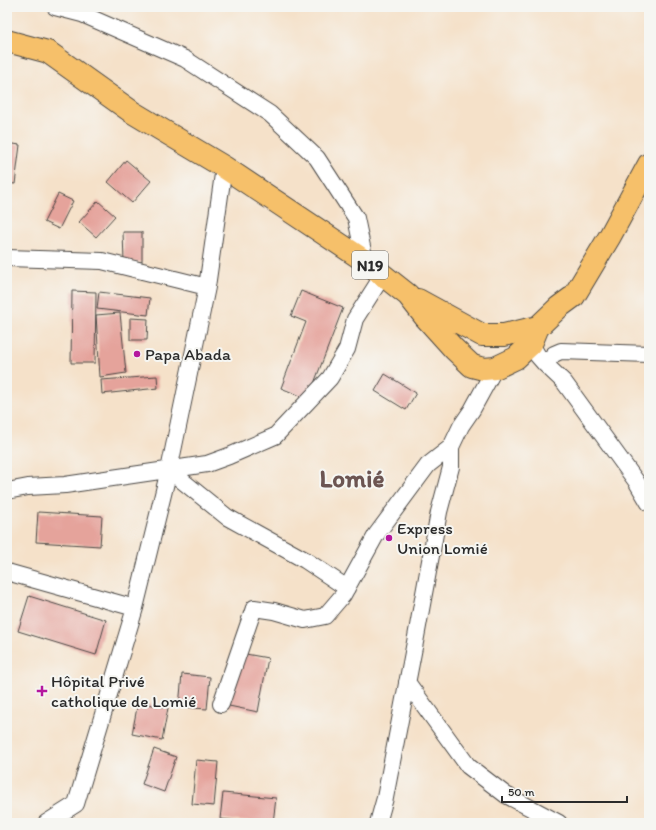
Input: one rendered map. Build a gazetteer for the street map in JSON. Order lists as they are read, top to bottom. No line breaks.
{"streets":{"highway":["N19"]},"districts":["Lomié"],"places":{"other":["Papa Abada","Express Union Lomié"],"health":["Hôpital Privé catholique de Lomié"]},"scale_bar":"50 m"}
